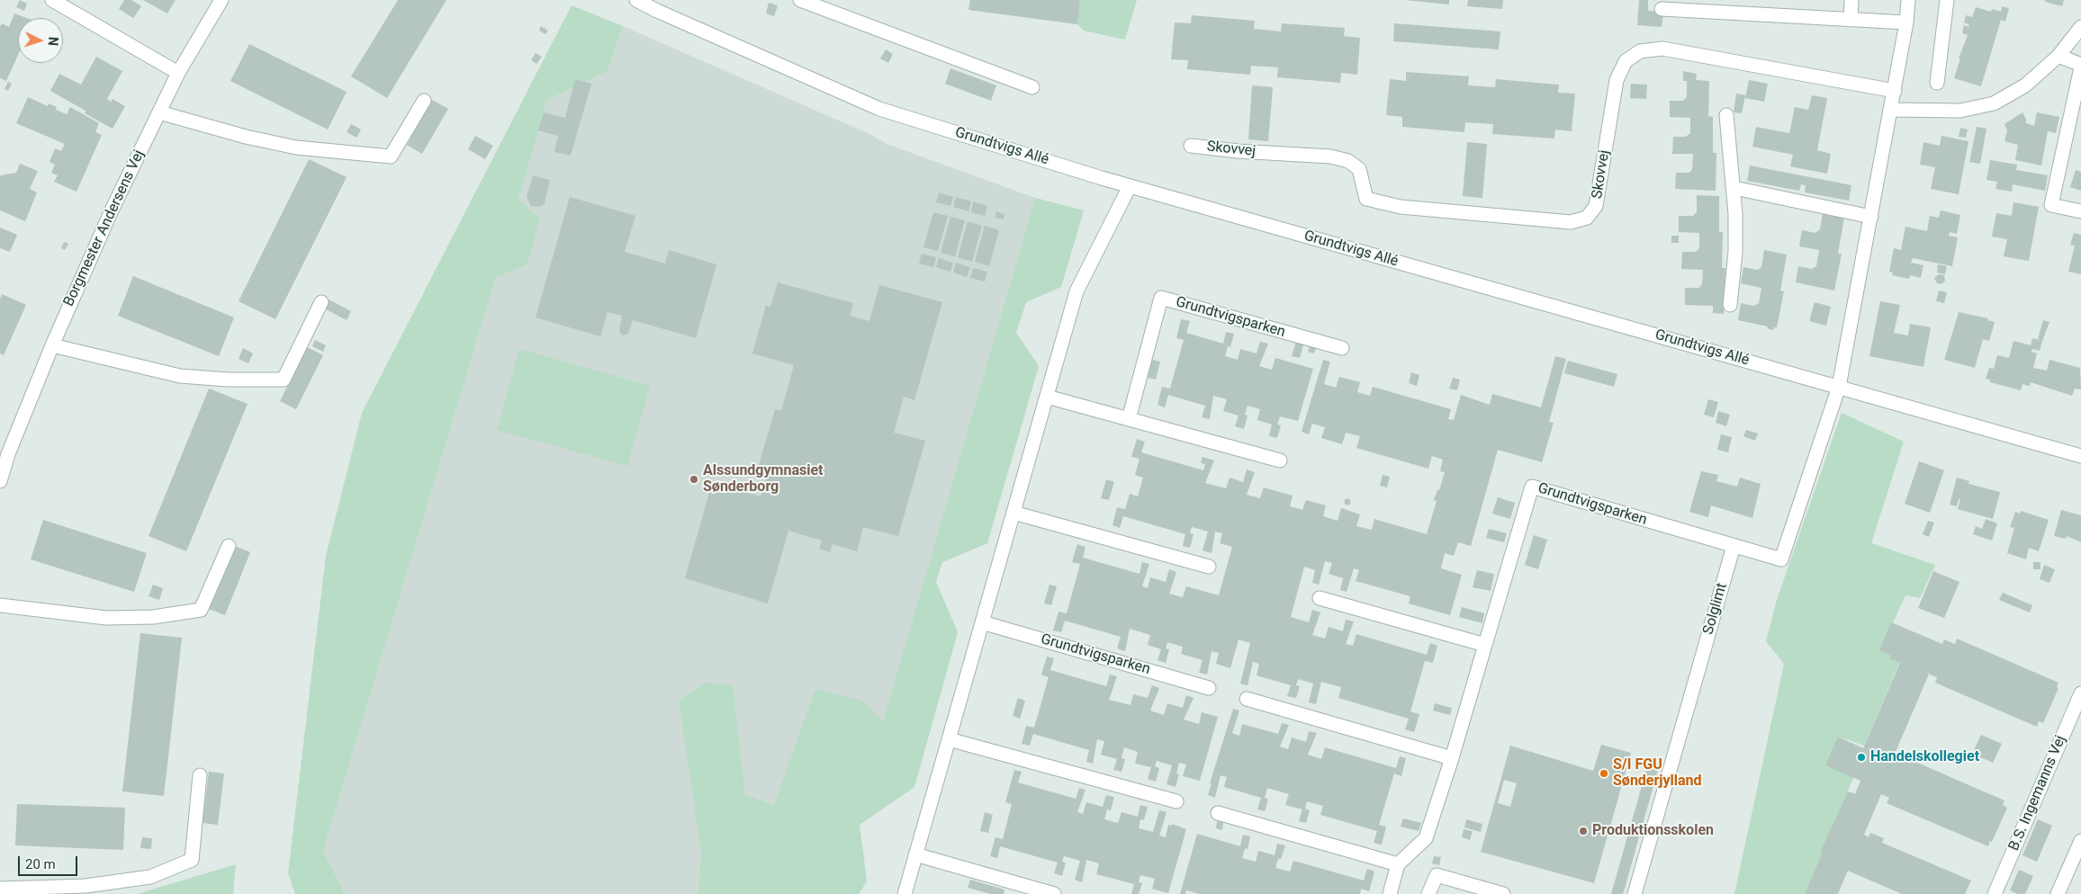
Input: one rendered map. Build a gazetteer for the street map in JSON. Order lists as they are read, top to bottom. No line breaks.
{"streets":{"street":["Grundtvigs Allé","Skovvej","Borgmester Andersens Vej","Grundtvigsparken","Solglimt","B.S. Ingemanns Vej"]},"crossings":[["Grundtvigsparken","Solglimt"]],"places":["Alssundgymnasiet Sønderborg","Handelskollegiet","S/I FGU Sønderjylland","Produktionsskolen"],"scale_bar":"20 m","north":"right"}
